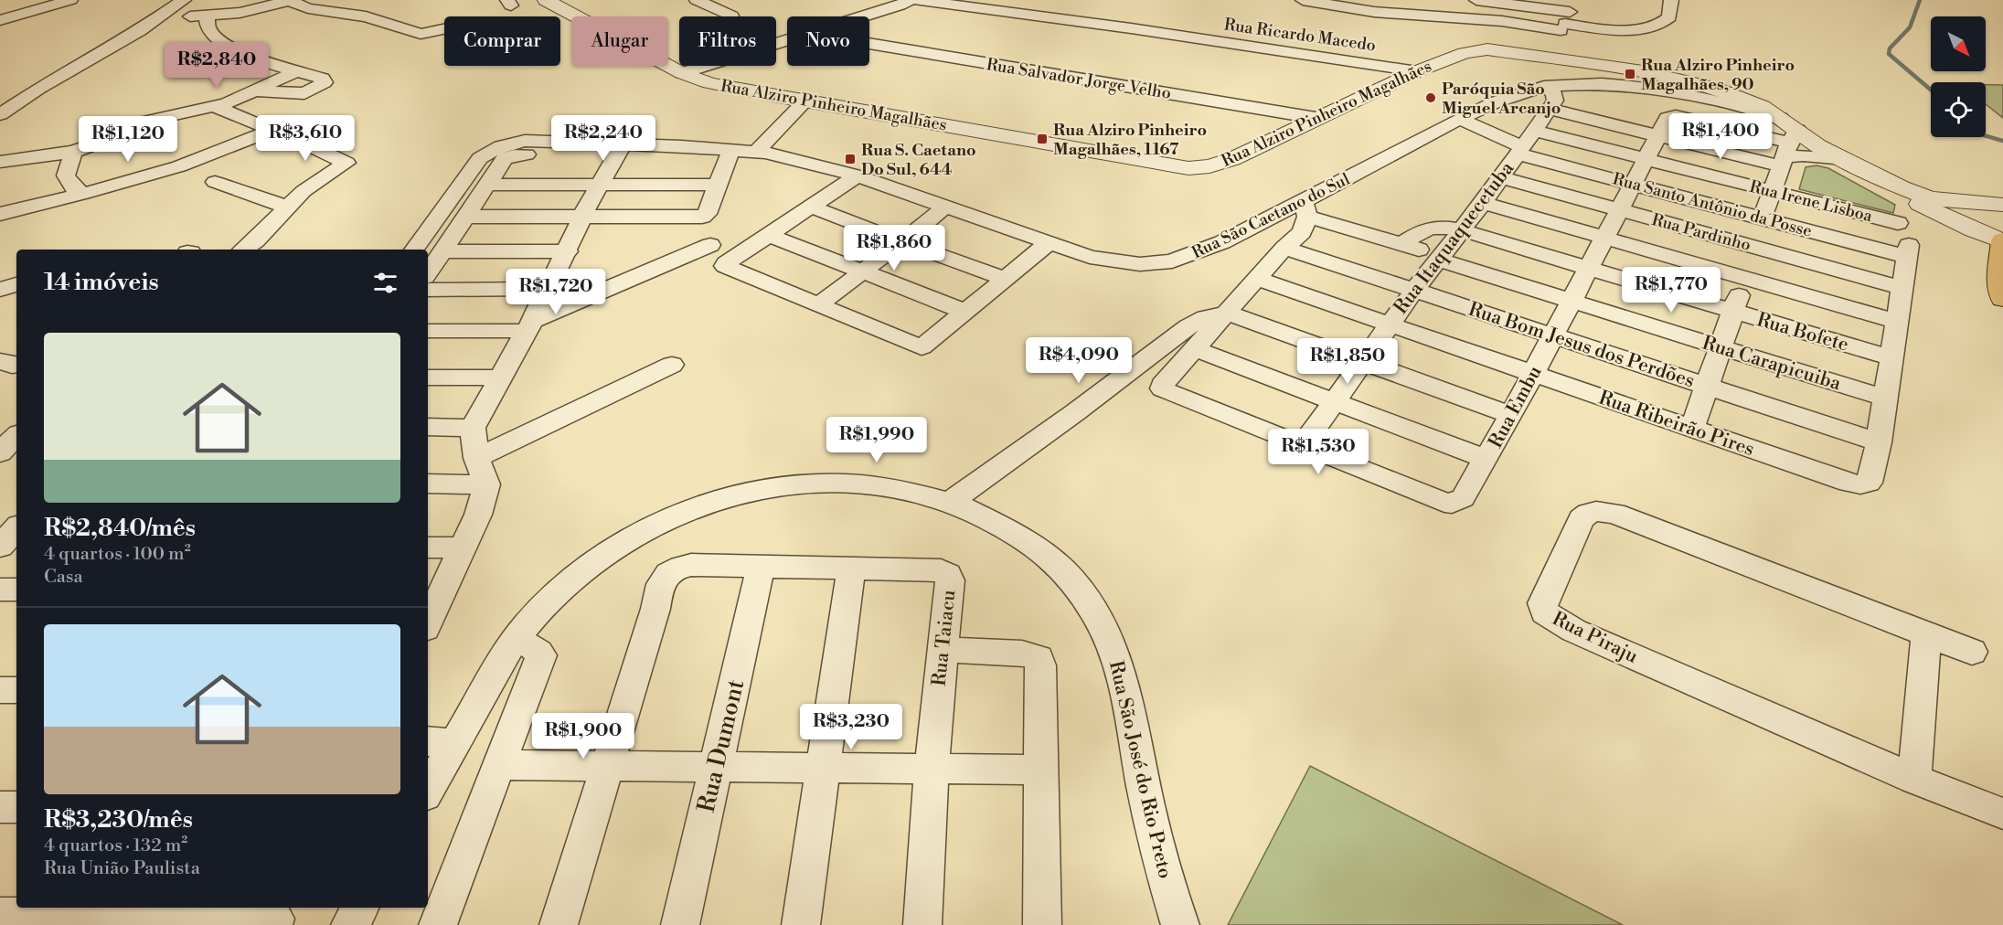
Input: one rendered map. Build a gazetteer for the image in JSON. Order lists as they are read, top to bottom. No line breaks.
{"streets":{"street":["Rua Ricardo Macedo","Rua Salvador Jorge Velho","Rua Alziro Pinheiro Magalhães","Rua Irene Lisboa","Rua Santo Antônio da Posse","Rua São Caetano do Sul","Rua Pardinho","Rua Itaquaquecetuba","Rua Bofete","Rua Bom Jesus dos Perdões","Rua Carapicuiba","Rua Embu","Rua Ribeirão Pires","Rua Piraju","Rua Taiacu","Rua Dumont","Rua São José do Rio Preto"]},"crossings":[["Rua Ricardo Macedo","Rua Alziro Pinheiro Magalhães"],["Rua Salvador Jorge Velho","Rua Alziro Pinheiro Magalhães"],["Rua Alziro Pinheiro Magalhães","Rua São Caetano do Sul"],["Rua Alziro Pinheiro Magalhães","Rua Embu"],["Rua Irene Lisboa","Rua Santo Antônio da Posse"],["Rua Irene Lisboa","Rua Itaquaquecetuba"],["Rua Irene Lisboa","Rua Embu"],["Rua Santo Antônio da Posse","Rua Itaquaquecetuba"],["Rua Santo Antônio da Posse","Rua Embu"],["Rua Santo Antônio da Posse","Rua Ribeirão Pires"],["Rua São Caetano do Sul","Rua Carapicuiba"],["Rua São Caetano do Sul","Rua Embu"],["Rua Pardinho","Rua Itaquaquecetuba"],["Rua Pardinho","Rua Embu"],["Rua Pardinho","Rua Ribeirão Pires"],["Rua Itaquaquecetuba","Rua Bofete"],["Rua Itaquaquecetuba","Rua Bom Jesus dos Perdões"],["Rua Itaquaquecetuba","Rua Carapicuiba"],["Rua Itaquaquecetuba","Rua Embu"],["Rua Itaquaquecetuba","Rua Ribeirão Pires"],["Rua Bofete","Rua Embu"],["Rua Bofete","Rua Ribeirão Pires"],["Rua Bom Jesus dos Perdões","Rua Embu"],["Rua Bom Jesus dos Perdões","Rua Ribeirão Pires"],["Rua Carapicuiba","Rua Embu"],["Rua Carapicuiba","Rua Ribeirão Pires"],["Rua Embu","Rua Ribeirão Pires"],["Rua Taiacu","Rua Dumont"]],"places":{"transit":["Rua Alziro Pinheiro Magalhães, 90","Rua Alziro Pinheiro Magalhães, 1167","Rua S. Caetano Do Sul, 644"],"other":["Paróquia São Miguel Arcanjo"]},"north":"bottom right","page":{"chip":["Comprar","Alugar","Filtros","Novo"],"price":["R$2,840","R$1,400","R$3,610","R$2,240","R$1,120","R$1,860","R$1,770","R$1,720","R$4,090","R$1,850","R$1,990","R$1,530","R$3,230","R$1,900"],"heading":"14 imóveis","list":[{"name":"R$2,840/mês","note":"4 quartos · 100 m² · Casa"},{"name":"R$3,230/mês","note":"4 quartos · 132 m² · Rua União Paulista"}]}}
